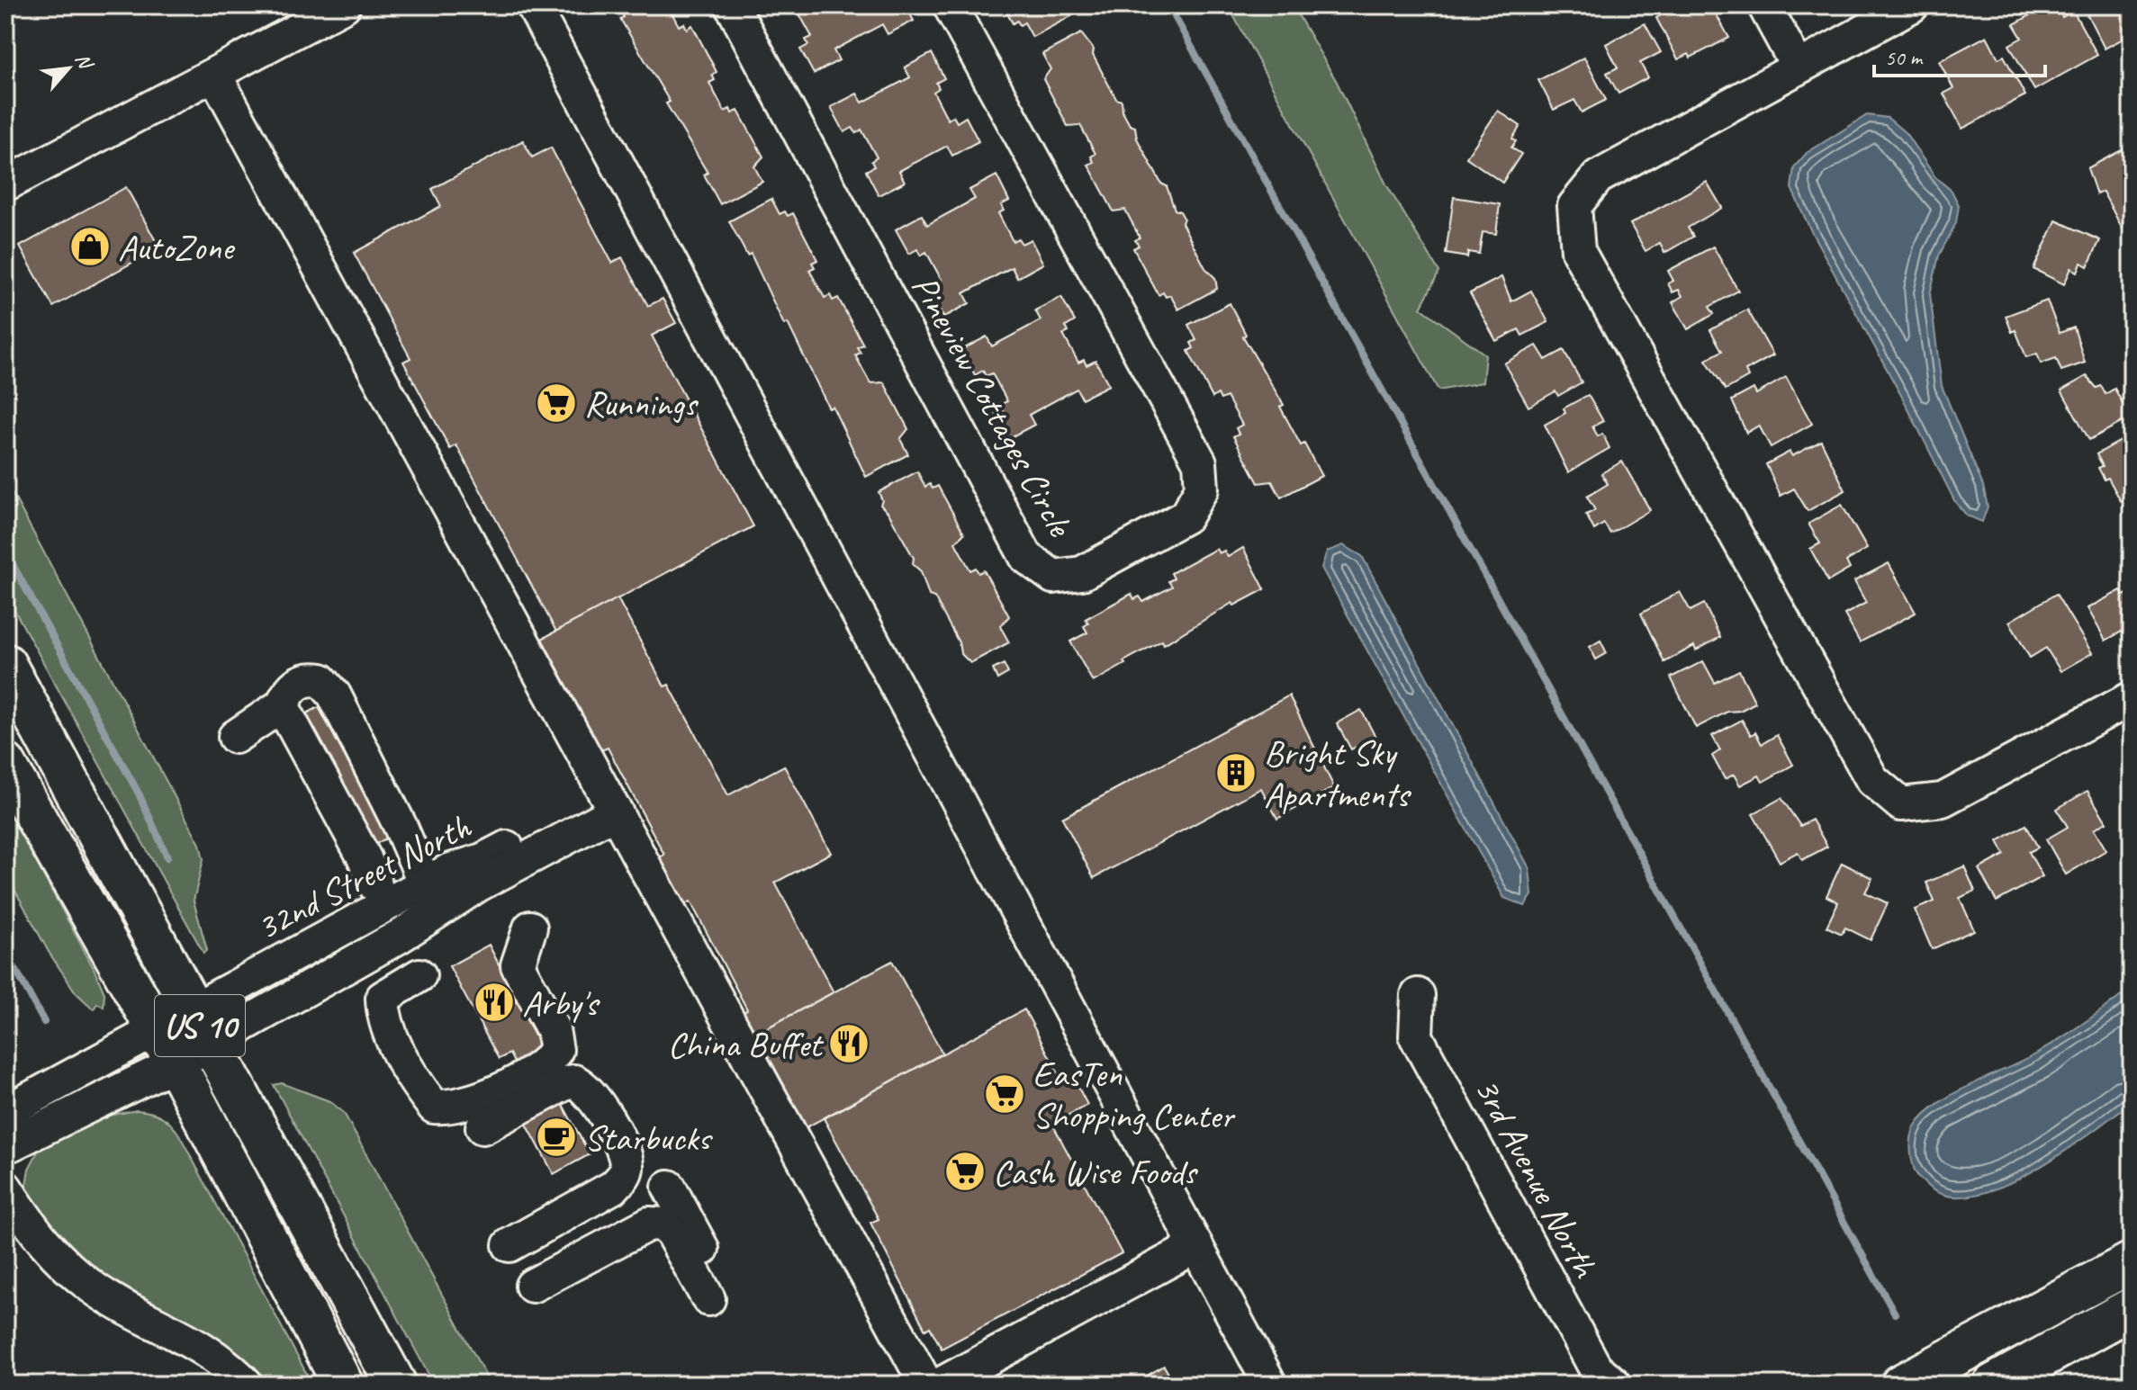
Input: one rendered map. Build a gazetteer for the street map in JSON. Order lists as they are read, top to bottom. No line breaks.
{"streets":{"main road":["US 10"],"street":["Pineview Cottages Circle","32nd Street North","3rd Avenue North"]},"crossings":[["32nd Street North","US 10"]],"places":{"shop":["AutoZone"],"supermarket":["Runnings","EasTen Shopping Center","Cash Wise Foods"],"building":["Bright Sky Apartments"],"restaurant":["Arby's","China Buffet"],"cafe":["Starbucks"]},"scale_bar":"50 m","north":"top right"}
